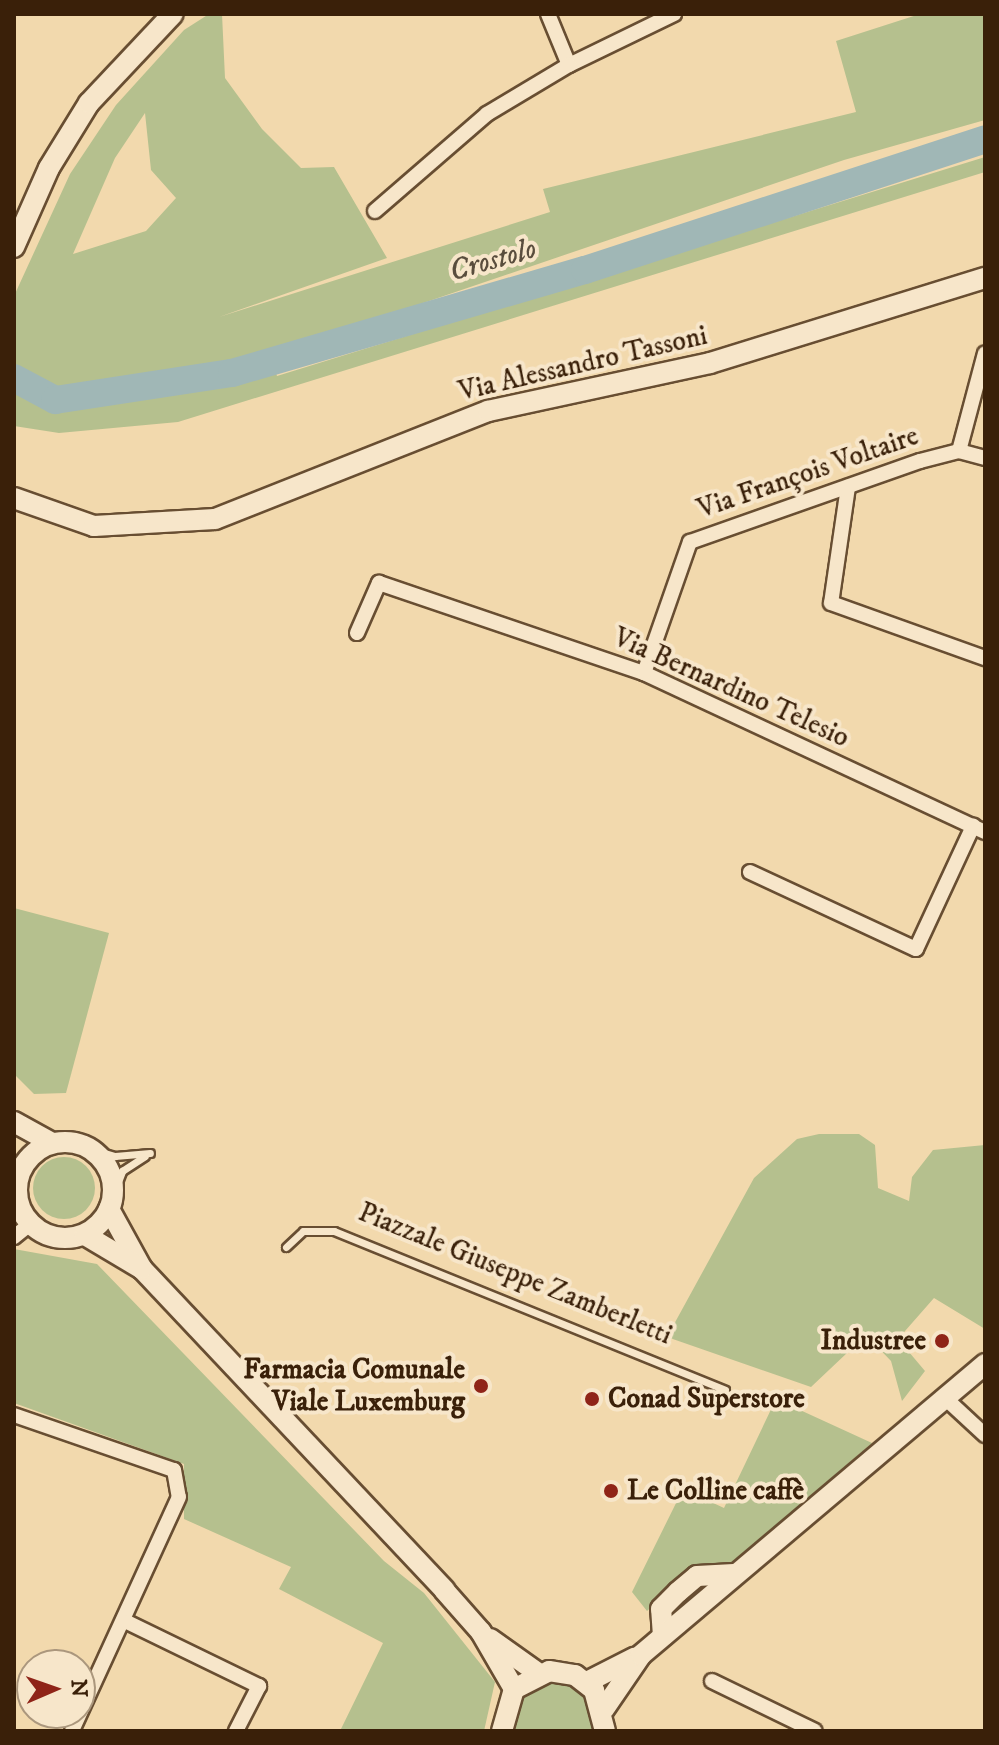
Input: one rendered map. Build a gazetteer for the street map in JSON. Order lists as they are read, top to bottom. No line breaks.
{"streets":{"street":["Via Alessandro Tassoni","Via François Voltaire","Via Bernardino Telesio"],"lane":["Piazzale Giuseppe Zamberletti"]},"crossings":[["Via François Voltaire","Via Bernardino Telesio"]],"water":["Crostolo"],"places":["Industree","Farmacia Comunale Viale Luxemburg","Conad Superstore","Le Colline caffè"],"north":"right"}
